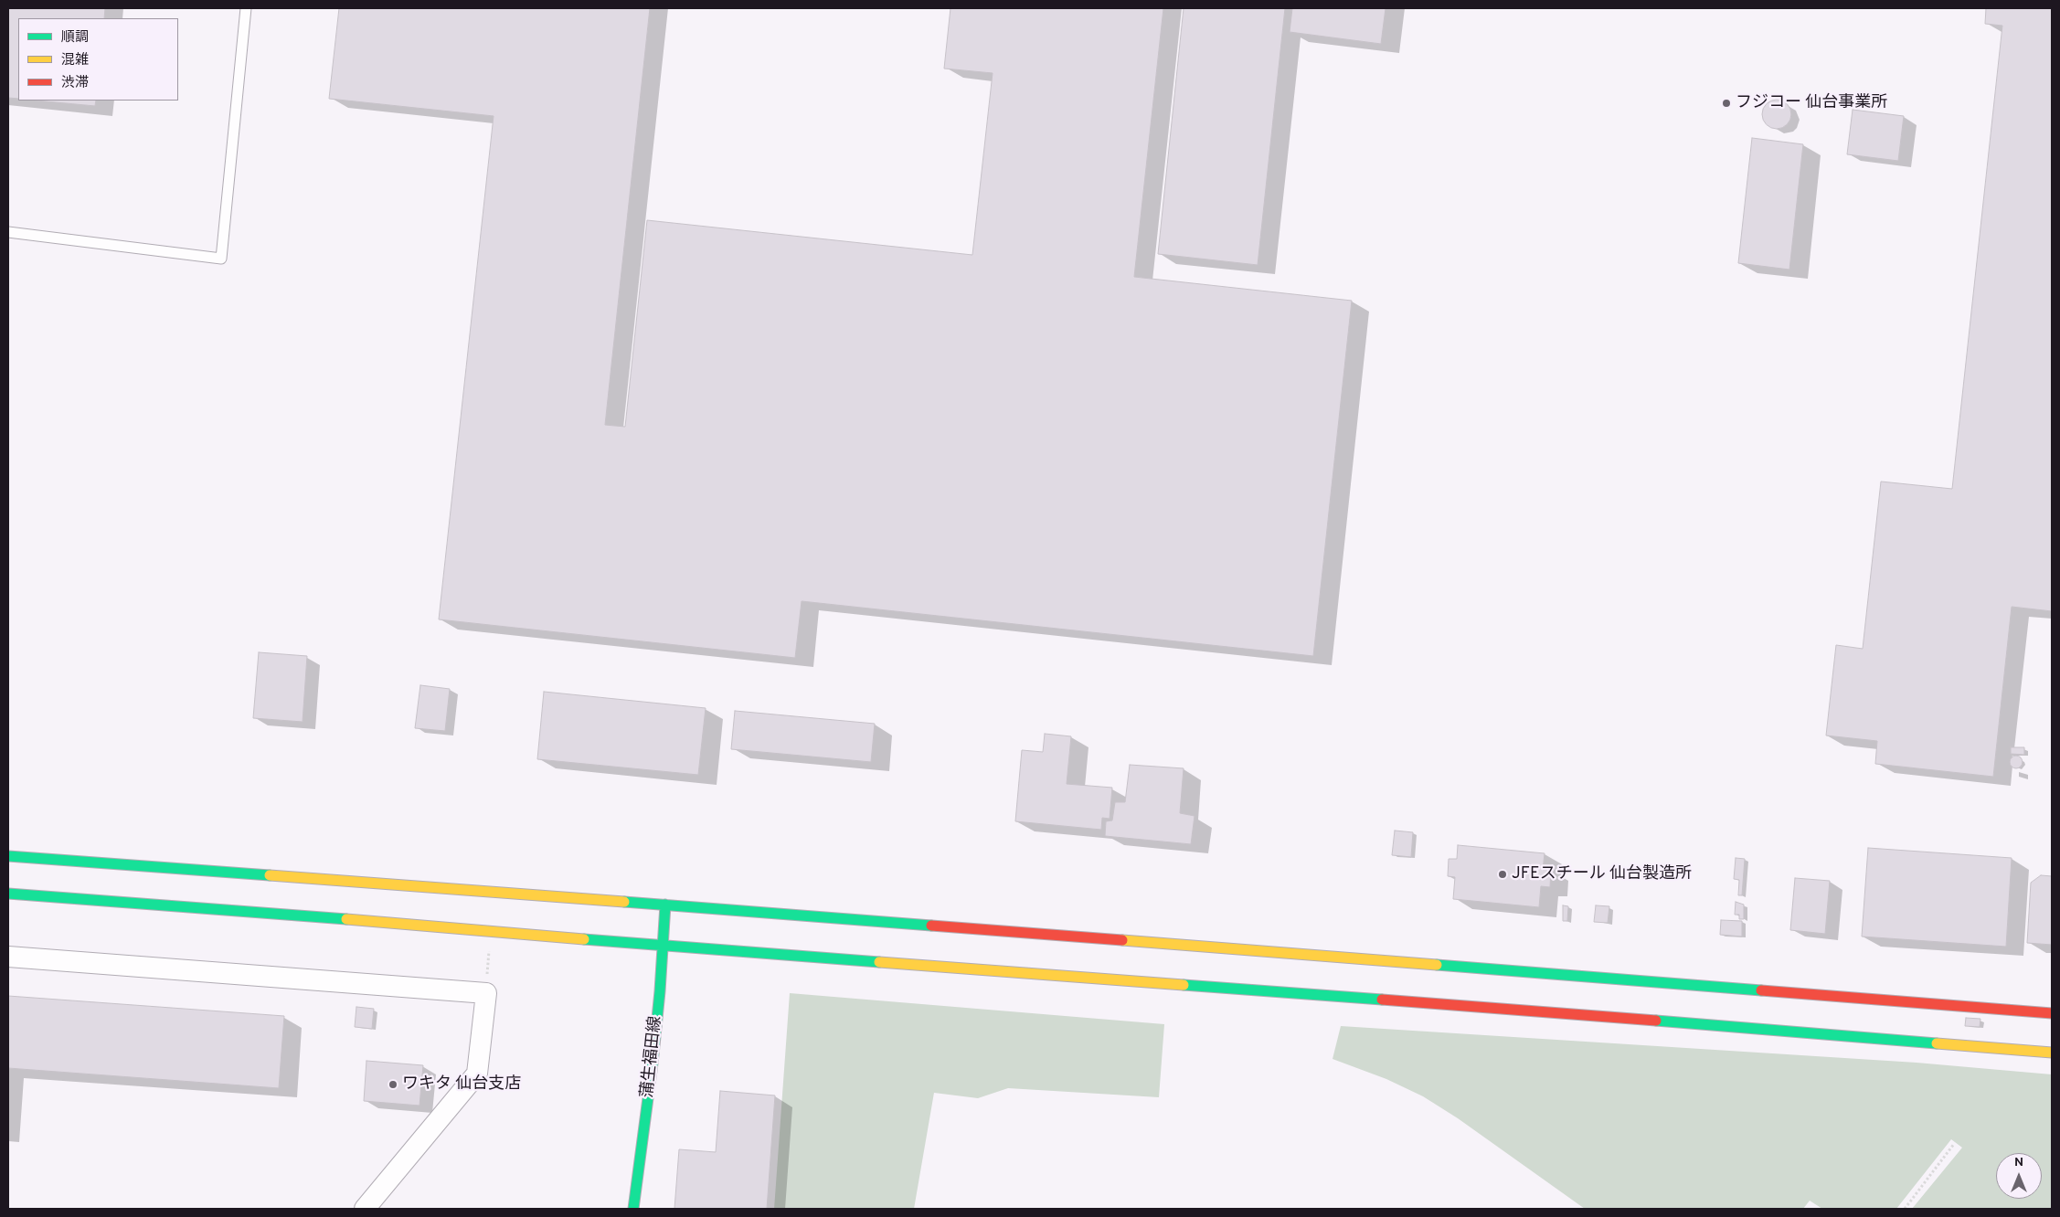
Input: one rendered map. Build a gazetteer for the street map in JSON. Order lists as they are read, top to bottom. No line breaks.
{"streets":{"street":["蒲生福田線"]},"places":["フジコー 仙台事業所","JFEスチール 仙台製造所","ワキタ 仙台支店"],"legend":["順調","混雑","渋滞"],"north":"top"}
